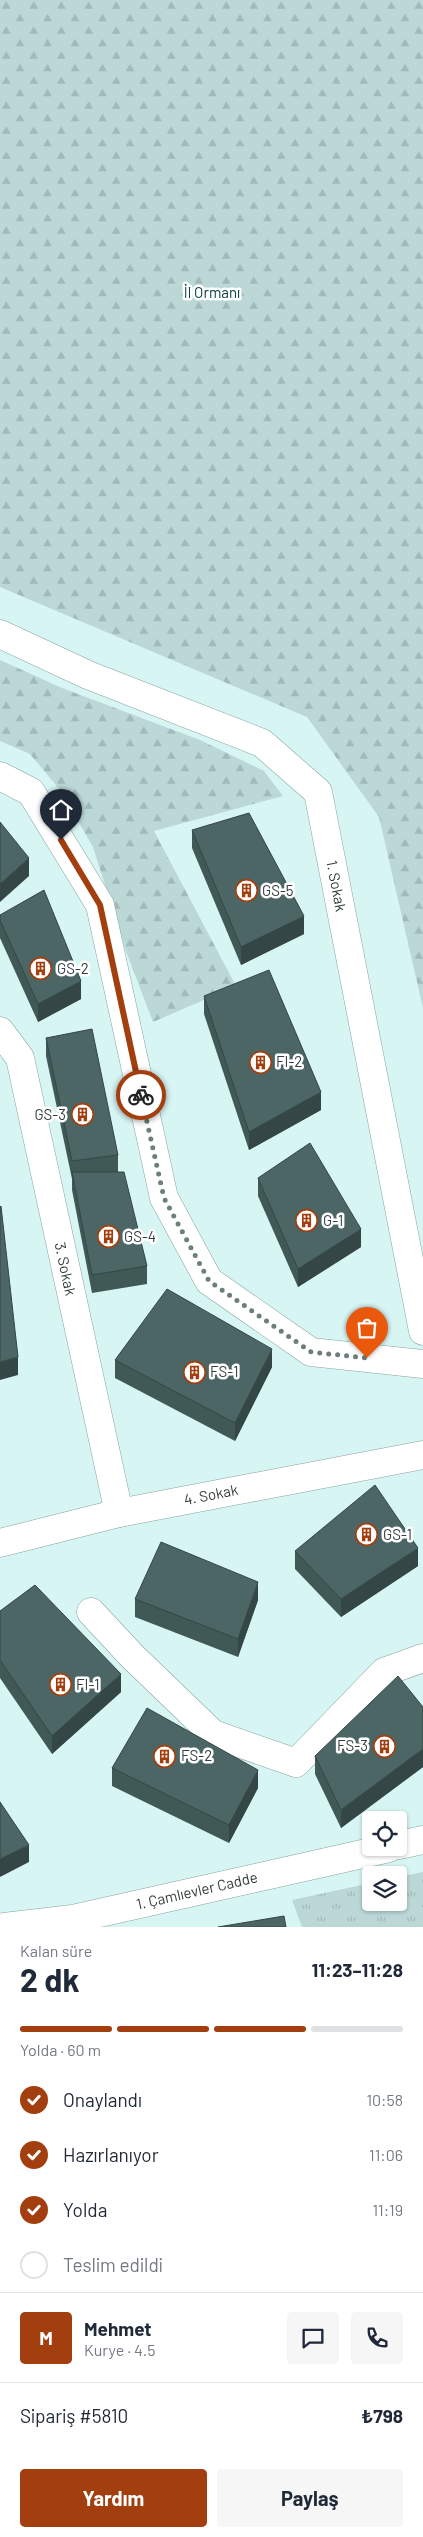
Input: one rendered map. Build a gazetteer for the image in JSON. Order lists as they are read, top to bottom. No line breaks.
{"streets":{"street":["1. Sokak","3. Sokak","4. Sokak","1. Çamlıevler Cadde"]},"crossings":[["3. Sokak","4. Sokak"]],"parks":["İl Ormanı"],"places":{"building":["GS-5","GS-2","FI-2","GS-3","G-1","GS-4","FS-1","GS-1","FI-1","FS-3","FS-2"]},"page":{"heading":["2 dk","Kalan süre","11:23–11:28"],"panel":["Mehmet","Kurye · 4.5","Sipariş #5810","₺798"],"bar":"Yolda · 60 m","list":[["Onaylandı","10:58"],["Hazırlanıyor","11:06"],["Yolda","11:19"],"Teslim edildi"],"round":"M","buttons":["Yardım","Paylaş"]}}
